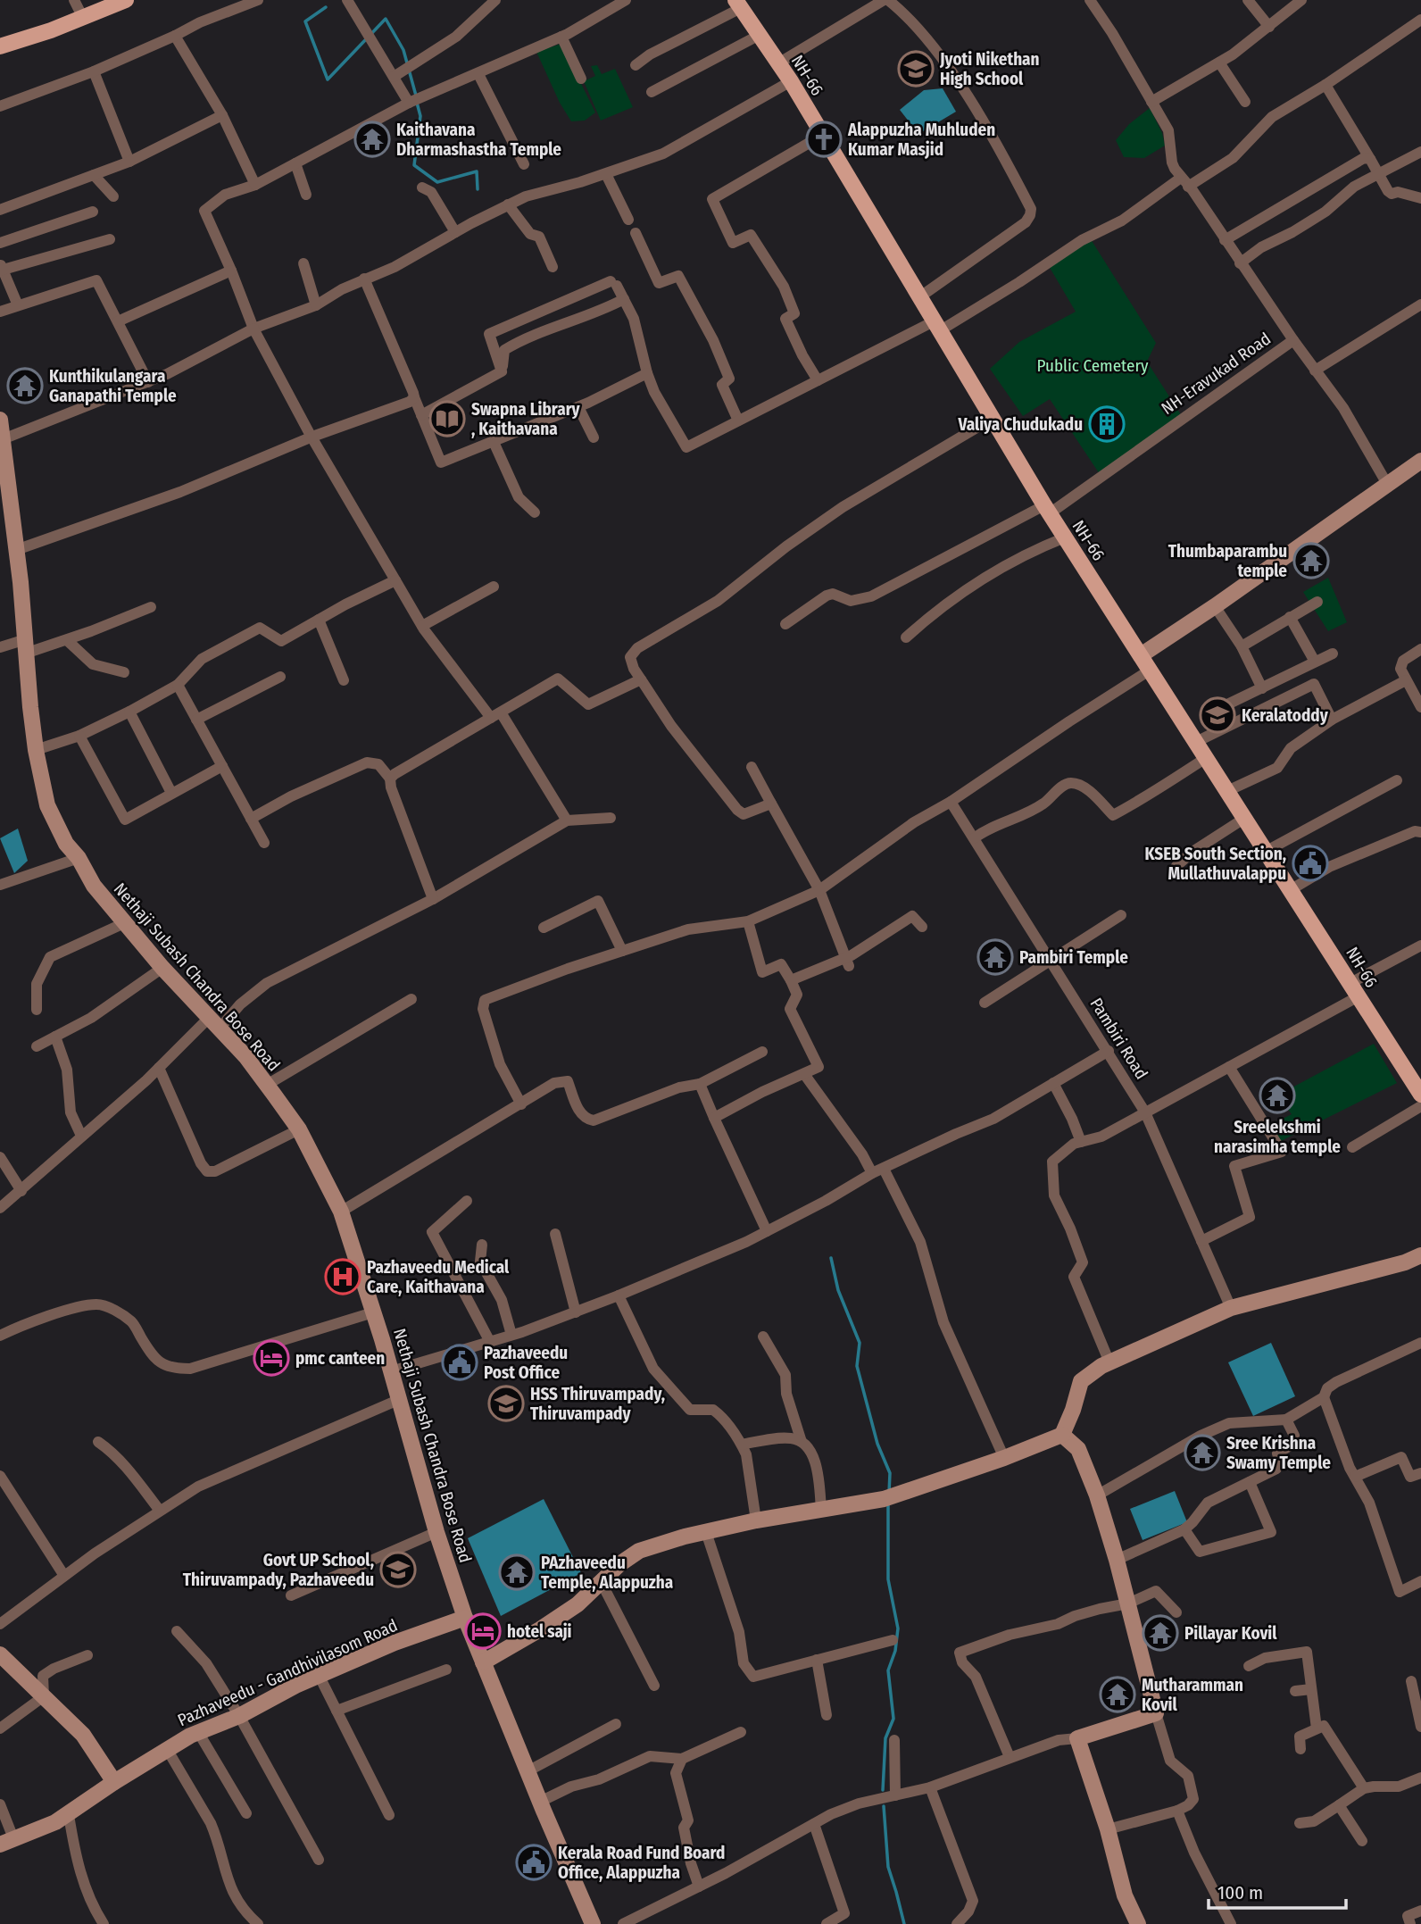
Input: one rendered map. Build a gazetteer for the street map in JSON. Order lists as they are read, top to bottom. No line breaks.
{"streets":{"main road":["NH-66","Nethaji Subash Chandra Bose Road","Pazhaveedu - Gandhivilasom Road"],"street":["NH-Eravukad Road","Pambiri Road"]},"crossings":[["NH-66","NH-Eravukad Road"],["Nethaji Subash Chandra Bose Road","Pazhaveedu - Gandhivilasom Road"]],"parks":["Public Cemetery"],"places":{"school or university":["Jyoti Nikethan High School","Keralatoddy","HSS Thiruvampady, Thiruvampady","Govt UP School, Thiruvampady, Pazhaveedu"],"temple":["Kaithavana Dharmashastha Temple","Kunthikulangara Ganapathi Temple","Thumbaparambu temple","Pambiri Temple","Sreelekshmi narasimha temple","Sree Krishna Swamy Temple","PAzhaveedu Temple, Alappuzha","Pillayar Kovil","Mutharamman Kovil"],"church":["Alappuzha Muhluden Kumar Masjid"],"library":["Swapna Library , Kaithavana"],"building":["Valiya Chudukadu"],"public building":["KSEB South Section, Mullathuvalappu","Pazhaveedu Post Office","Kerala Road Fund Board Office, Alappuzha"],"hospital":["Pazhaveedu Medical Care, Kaithavana"],"hotel":["pmc canteen","hotel saji"]},"scale_bar":"100 m"}
